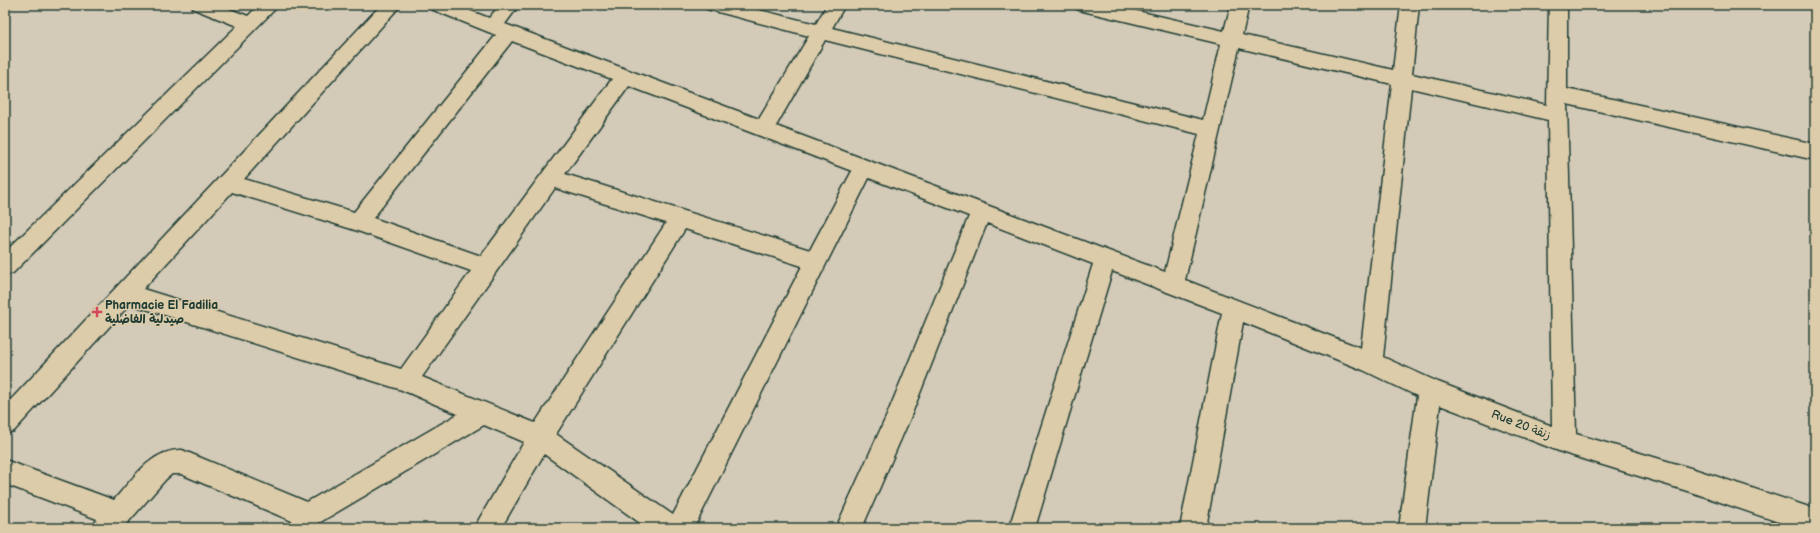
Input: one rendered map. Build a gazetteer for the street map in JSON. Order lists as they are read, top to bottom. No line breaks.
{"streets":{"street":["Rue 20 زنقة"]},"places":{"health":["Pharmacie El Fadilia صيدلية الفاضلية"]}}
